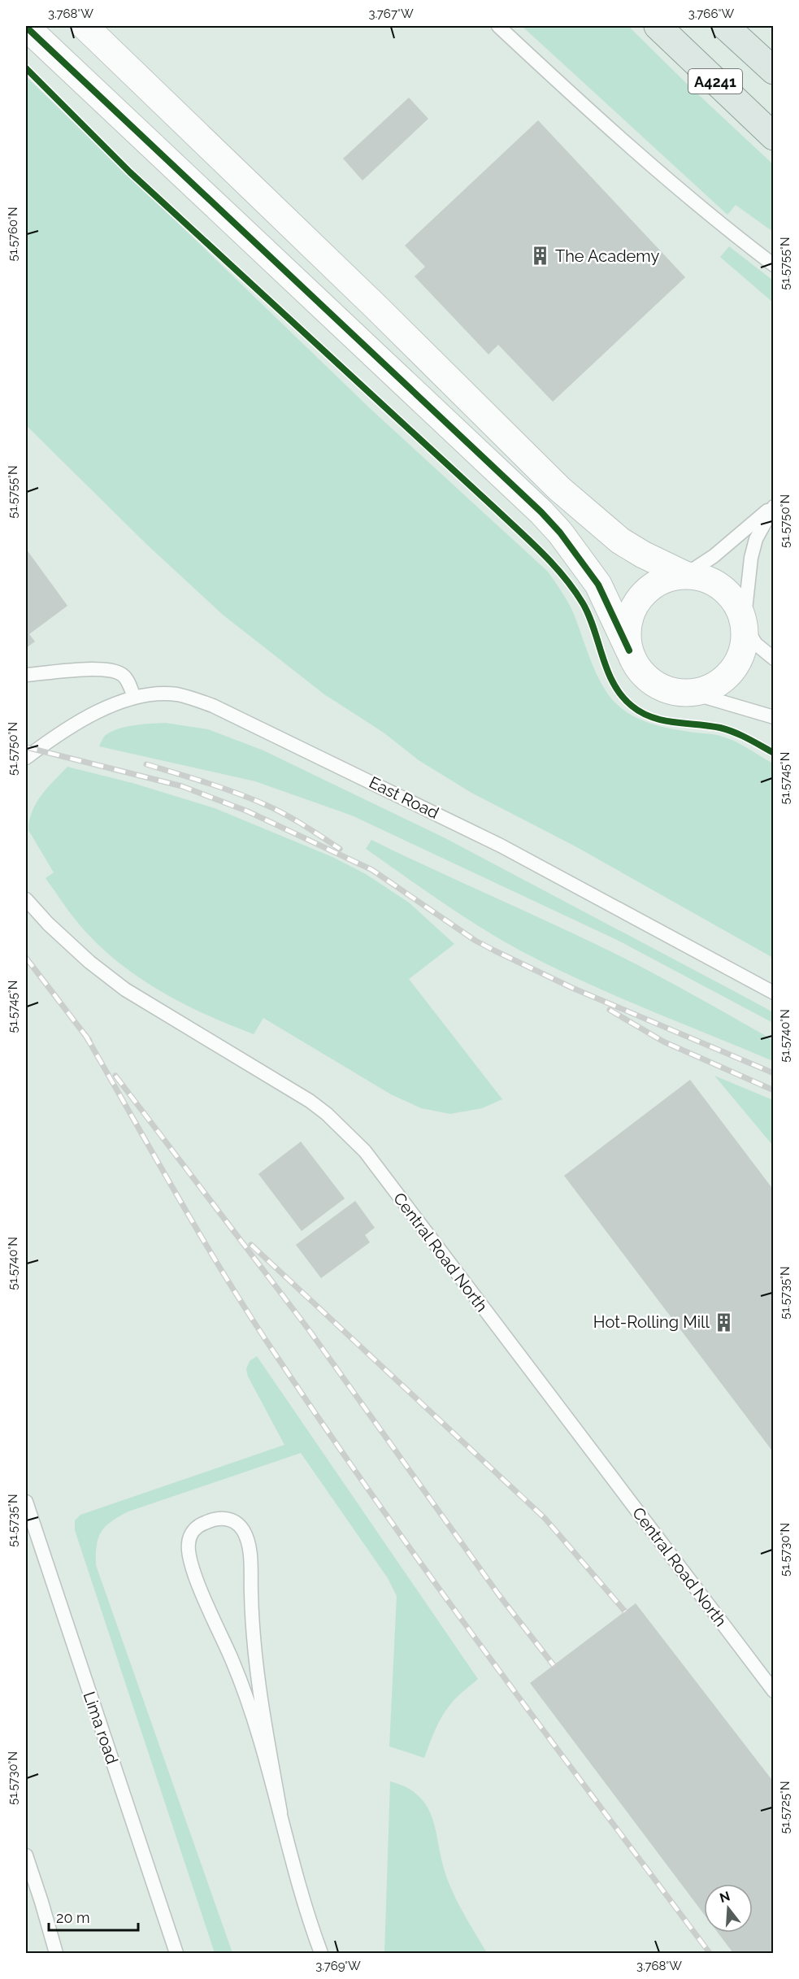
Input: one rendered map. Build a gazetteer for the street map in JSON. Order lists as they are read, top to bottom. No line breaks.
{"streets":{"main road":["A4241"],"lane":["East Road","Central Road North","Lima road"]},"places":{"building":["The Academy","Hot-Rolling Mill"]},"scale_bar":"20 m","north":"top","coordinates":["3.768°W","3.767°W","3.766°W","51.5760°N","51.5755°N","51.5750°N","51.5745°N","51.5740°N","51.5735°N","51.5730°N","51.5725°N","3.769°W"]}
